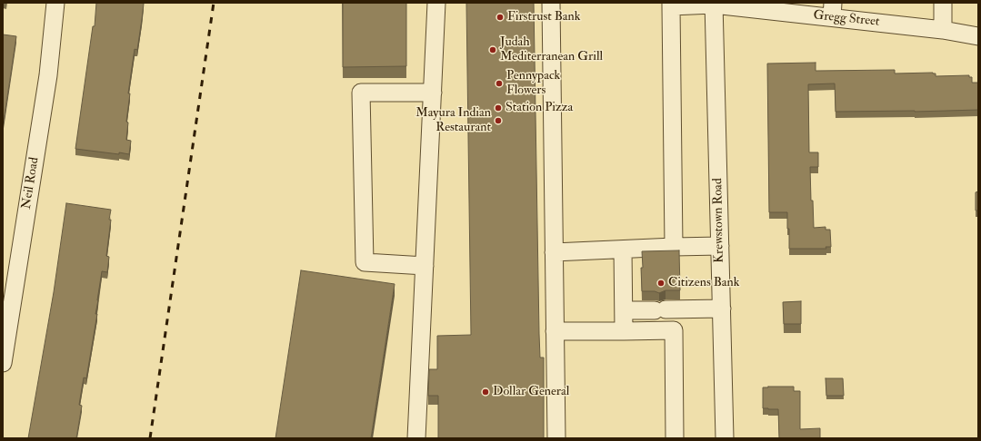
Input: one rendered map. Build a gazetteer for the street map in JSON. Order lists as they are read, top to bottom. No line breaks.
{"streets":{"street":["Gregg Street","Neil Road","Krewstown Road"]},"crossings":[["Gregg Street","Krewstown Road"]],"places":["Firstrust Bank","Judah Mediterranean Grill","Pennypack Flowers","Station Pizza","Mayura Indian Restaurant","Citizens Bank","Dollar General"]}
